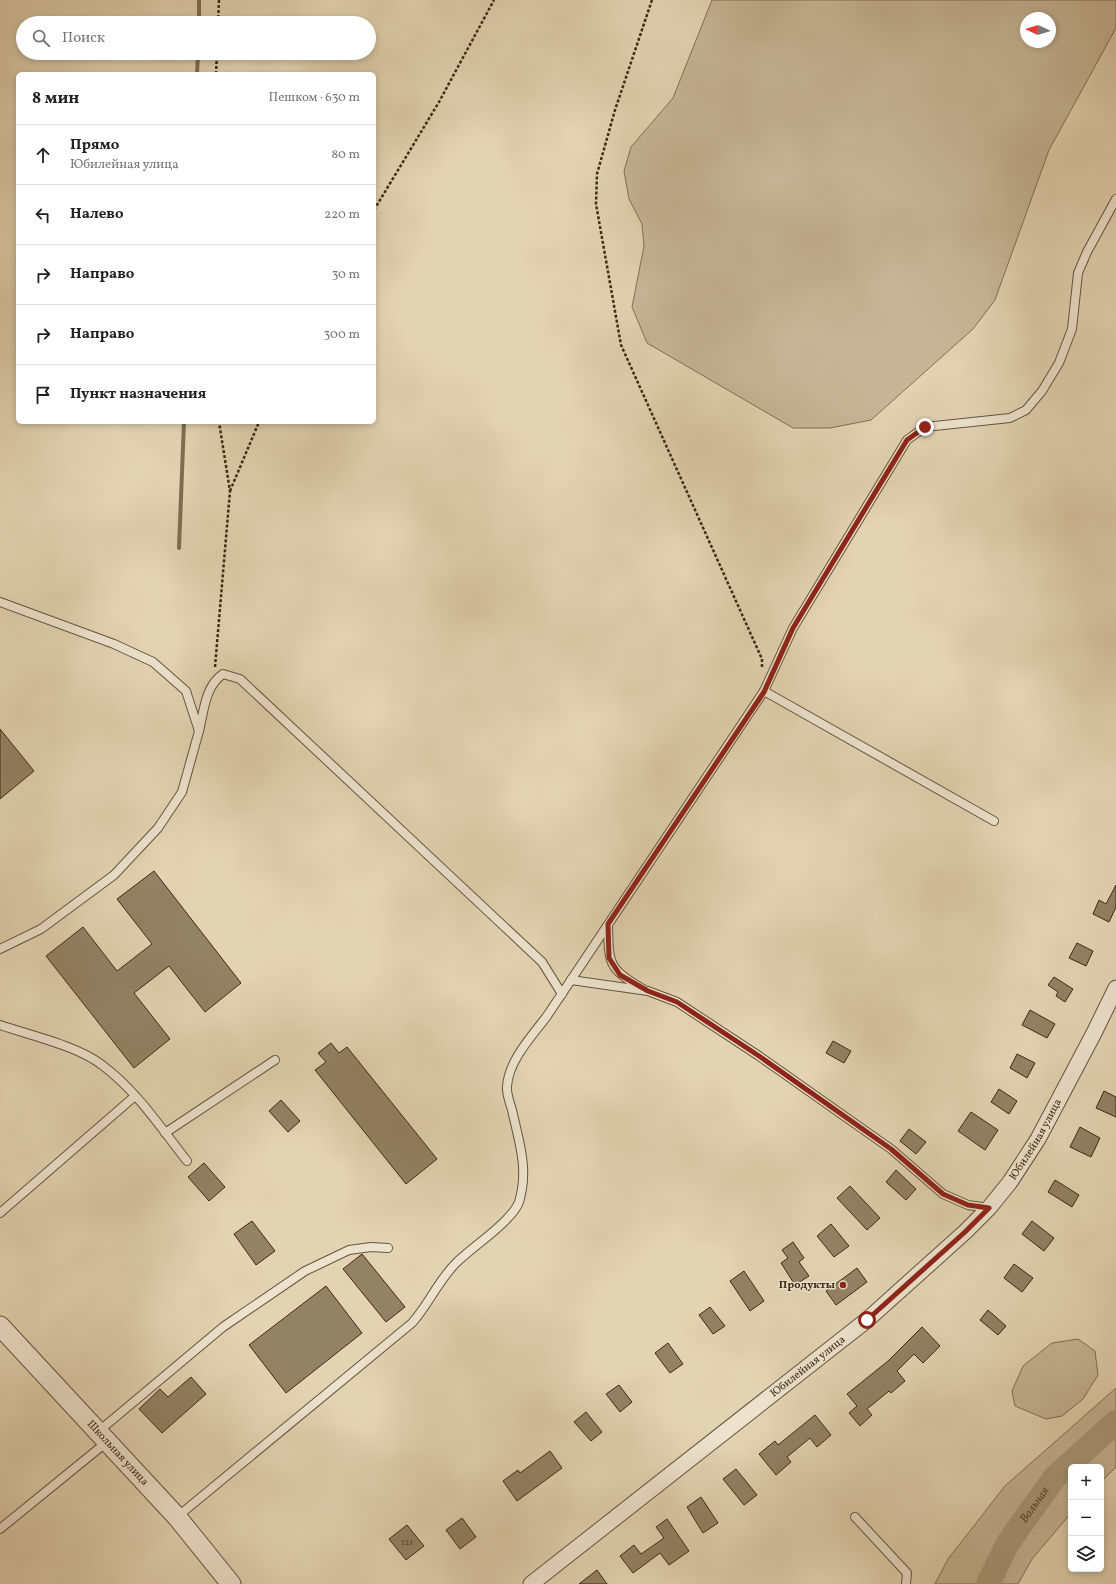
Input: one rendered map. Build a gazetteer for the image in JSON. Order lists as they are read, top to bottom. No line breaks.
{"streets":{"street":["Юбилейная улица","Школьная улица"]},"water":["Вольная"],"places":["Продукты"],"house_numbers":["121"],"north":"left","page":{"search":"Поиск","heading":["8 мин","Пешком · 630 m"],"list":[["Прямо","Юбилейная улица","80 m"],["Налево","220 m"],["Направо","30 m"],["Направо","300 m"],"Пункт назначения"],"map_buttons":["+","−"]}}
